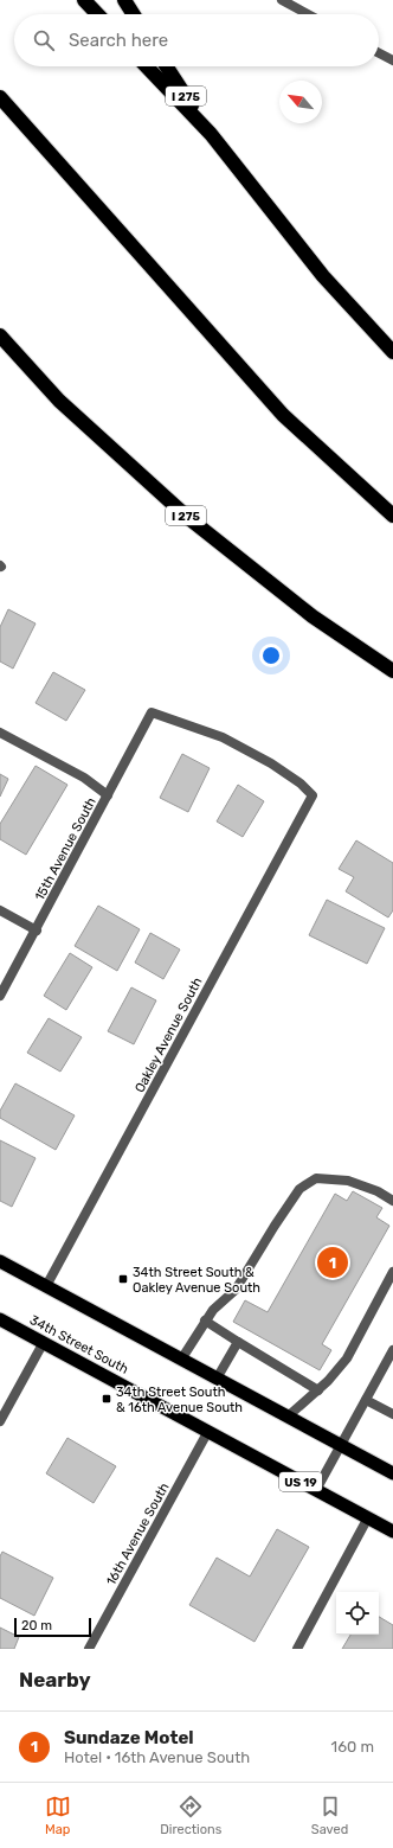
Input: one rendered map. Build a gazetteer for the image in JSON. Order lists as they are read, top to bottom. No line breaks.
{"streets":{"highway":["I 275","34th Street South","US 19"],"street":["15th Avenue South","Oakley Avenue South","16th Avenue South"]},"crossings":[["15th Avenue South","Oakley Avenue South"],["34th Street South","16th Avenue South"]],"places":{"transit":["34th Street South & Oakley Avenue South","34th Street South & 16th Avenue South"]},"scale_bar":"20 m","north":"top left","page":{"search":"Search here","pins":"1","scale":"20 m","heading":"Nearby","list":[{"mark":"1","name":"Sundaze Motel","note":"Hotel · 16th Avenue South","value":"160 m"}],"nav":["Map","Directions","Saved"]}}
